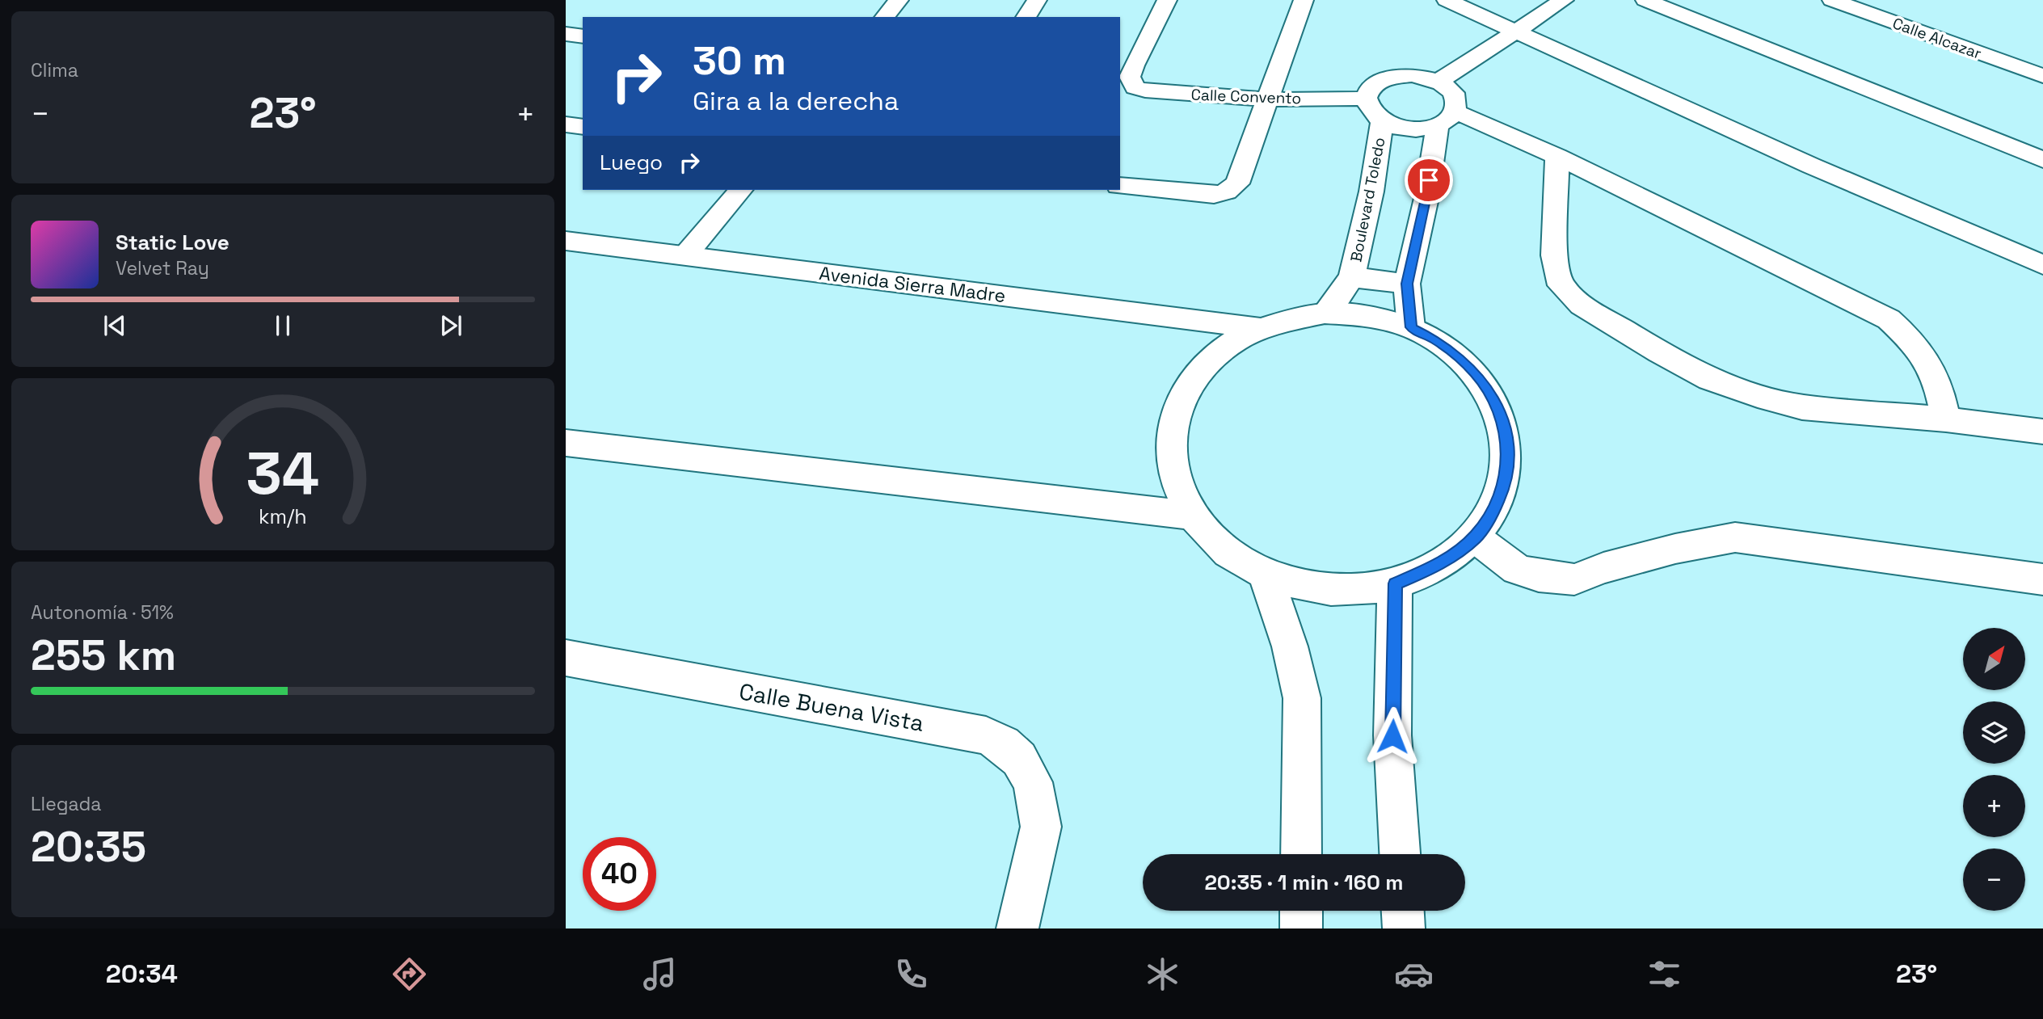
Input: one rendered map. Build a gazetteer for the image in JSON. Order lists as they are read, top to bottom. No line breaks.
{"streets":{"street":["Calle Alcazar","Calle Convento","Boulevard Toledo","Avenida Sierra Madre","Calle Buena Vista"]},"crossings":[["Calle Convento","Boulevard Toledo"]],"north":"top right","page":{"tile":["Clima",["Autonomía · 51%","255 km"],["Llegada","20:35"]],"turn":["30 m","Gira a la derecha"],"heat":["−","23°","+"],"then":"Luego","song":["Static Love","Velvet Ray"],"map_buttons":["+","−"],"limit":"40","trip":"20:35 · 1 min · 160 m","tabs":["20:34","23°"],"gauge":["34","km/h"]}}
